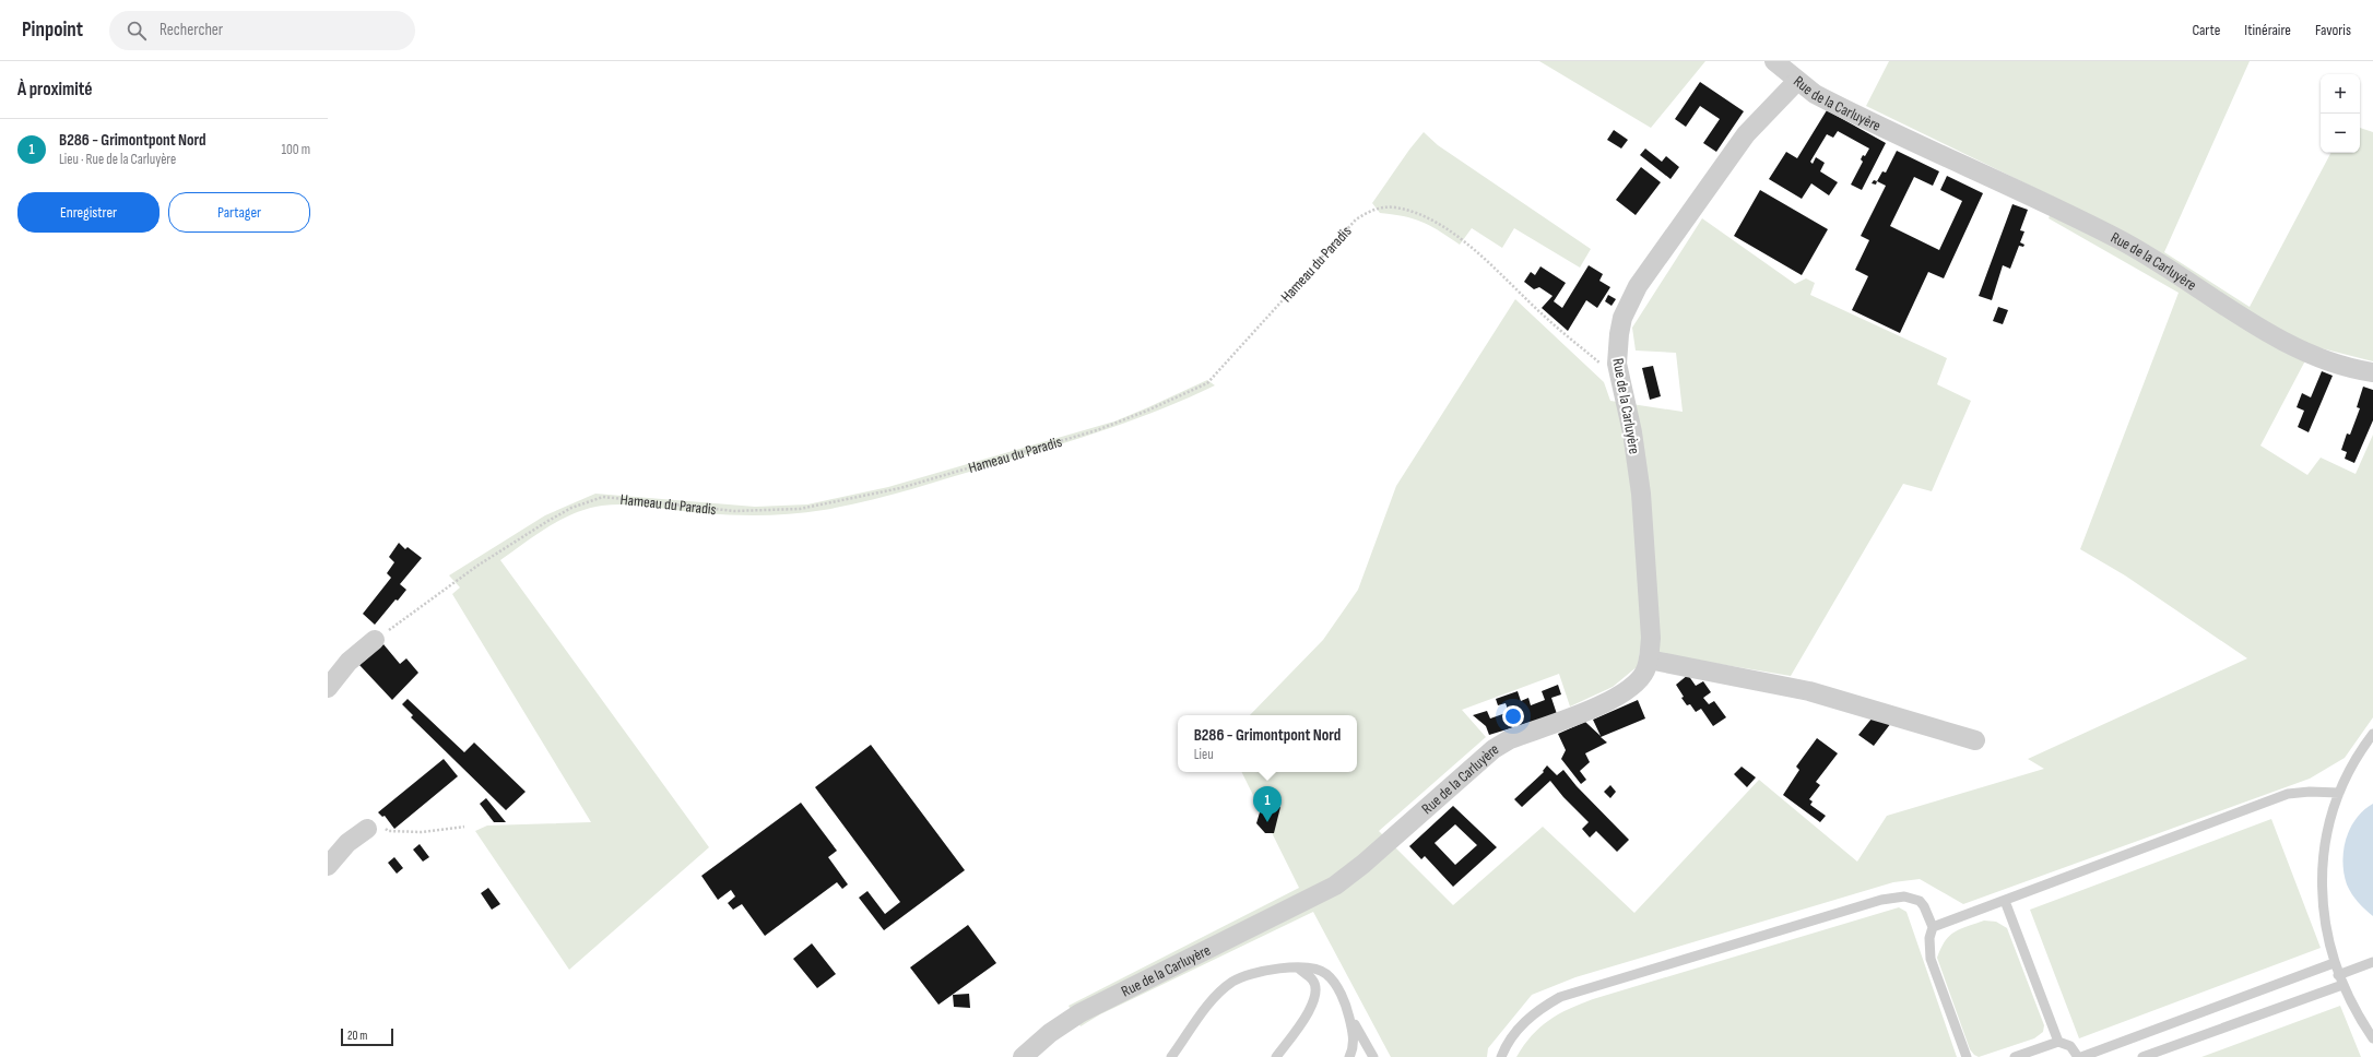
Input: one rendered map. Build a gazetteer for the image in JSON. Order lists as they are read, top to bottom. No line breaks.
{"streets":{"street":["Rue de la Carluyère"],"path":["Hameau du Paradis"]},"crossings":[["Rue de la Carluyère","Hameau du Paradis"]],"scale_bar":"20 m","page":{"header":"Pinpoint","search":"Rechercher","nav":["Carte","Itinéraire","Favoris"],"heading":"À proximité","map_buttons":["+","−"],"list":[{"mark":"1","name":"B286 - Grimontpont Nord","note":"Lieu · Rue de la Carluyère","value":"100 m"}],"buttons":["Enregistrer","Partager"],"popup":["B286 - Grimontpont Nord","Lieu"],"pins":"1","scale":"20 m"}}
